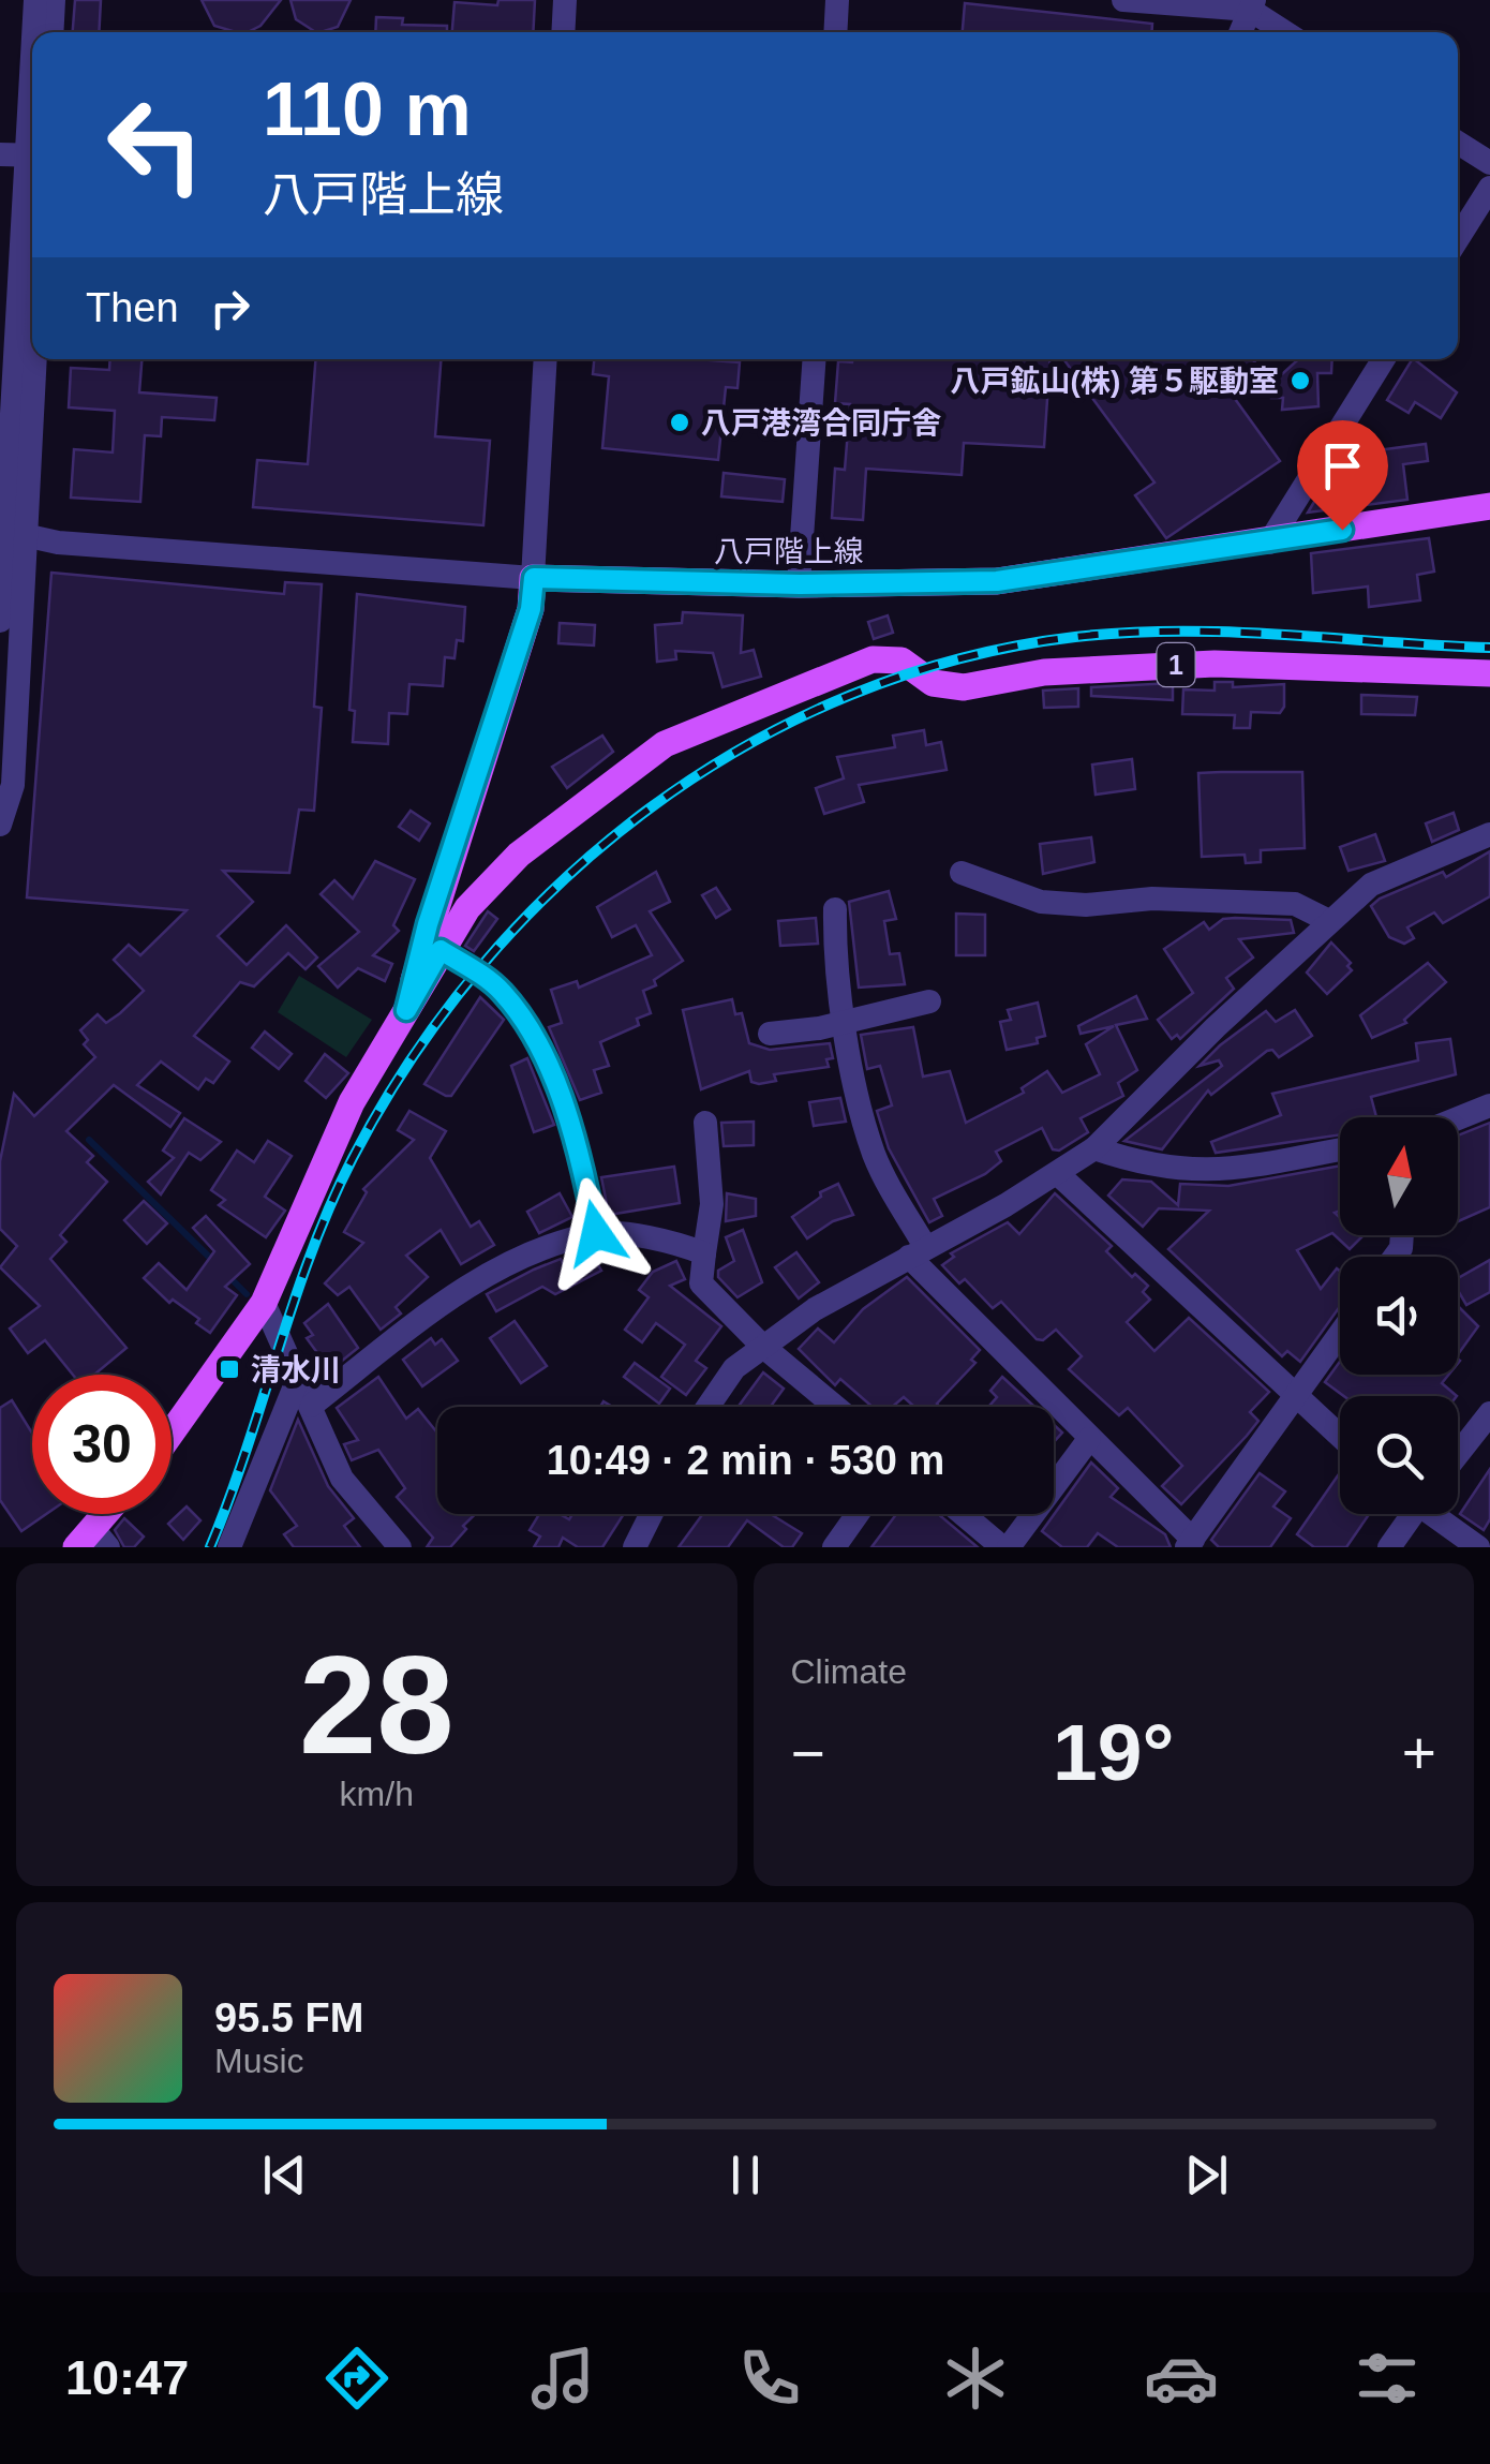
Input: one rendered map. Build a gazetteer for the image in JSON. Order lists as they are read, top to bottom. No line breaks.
{"streets":{"main road":["八戸階上線","1"]},"crossings":[["八戸階上線","1"]],"places":{"other":["八戸鉱山(株) 第５駆動室","八戸港湾合同庁舎"],"transit":["清水川"]},"north":"top","page":{"turn":["110 m","八戸階上線"],"then":"Then","limit":"30","trip":"10:49 · 2 min · 530 m","tile":[["28","km/h"],"Climate"],"heat":["−","19°","+"],"song":["95.5 FM","Music"],"tabs":"10:47"}}
